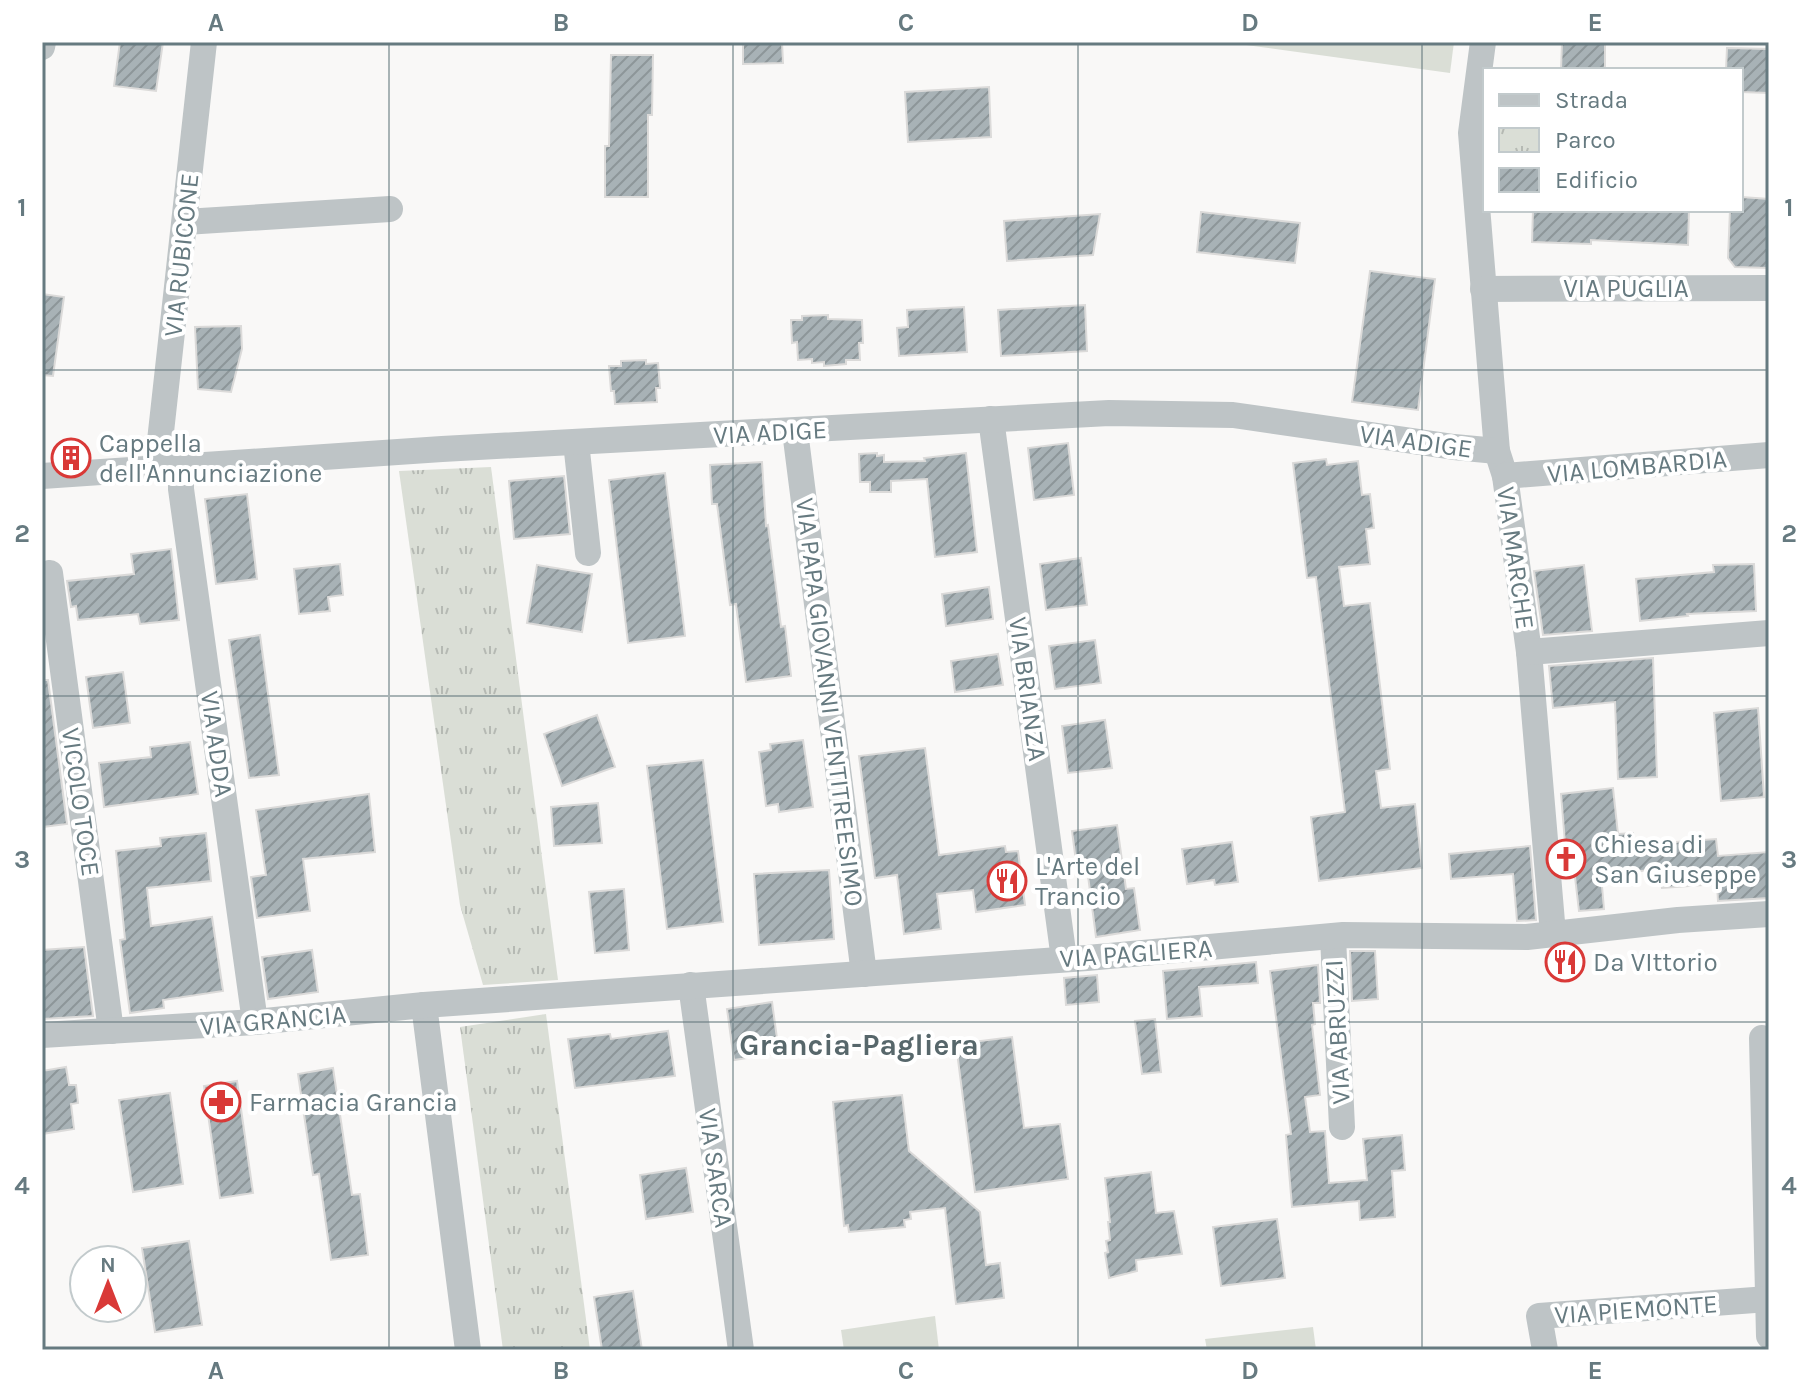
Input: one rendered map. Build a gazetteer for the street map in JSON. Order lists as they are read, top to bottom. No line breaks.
{"streets":{"street":["VIA RUBICONE","VIA PUGLIA","VIA ADIGE","VIA LOMBARDIA","VIA MARCHE","VIA BRIANZA","VIA PAPA GIOVANNI VENTITREESIMO","VIA ADDA","VICOLO TOCE","VIA PAGLIERA","VIA GRANCIA","VIA ABRUZZI","VIA SARCA","VIA PIEMONTE"]},"crossings":[["VIA RUBICONE","VIA ADIGE"],["VIA RUBICONE","VIA ADDA"],["VIA PUGLIA","VIA MARCHE"],["VIA ADIGE","VIA MARCHE"],["VIA ADIGE","VIA BRIANZA"],["VIA ADIGE","VIA PAPA GIOVANNI VENTITREESIMO"],["VIA ADIGE","VIA ADDA"],["VIA LOMBARDIA","VIA MARCHE"],["VIA MARCHE","VIA PAGLIERA"],["VIA BRIANZA","VIA PAGLIERA"],["VIA PAPA GIOVANNI VENTITREESIMO","VIA PAGLIERA"],["VIA ADDA","VIA GRANCIA"],["VICOLO TOCE","VIA GRANCIA"],["VIA PAGLIERA","VIA GRANCIA"],["VIA PAGLIERA","VIA ABRUZZI"],["VIA PAGLIERA","VIA SARCA"]],"districts":["Grancia-Pagliera"],"places":{"building":["Cappella dell'Annunciazione"],"church":["Chiesa di San Giuseppe"],"restaurant":["L'Arte del Trancio","Da VIttorio"],"pharmacy":["Farmacia Grancia"]},"legend":["Strada","Parco","Edificio"],"north":"top","grid":{"columns":["A","B","C","D","E"],"rows":["1","2","3","4"]}}
